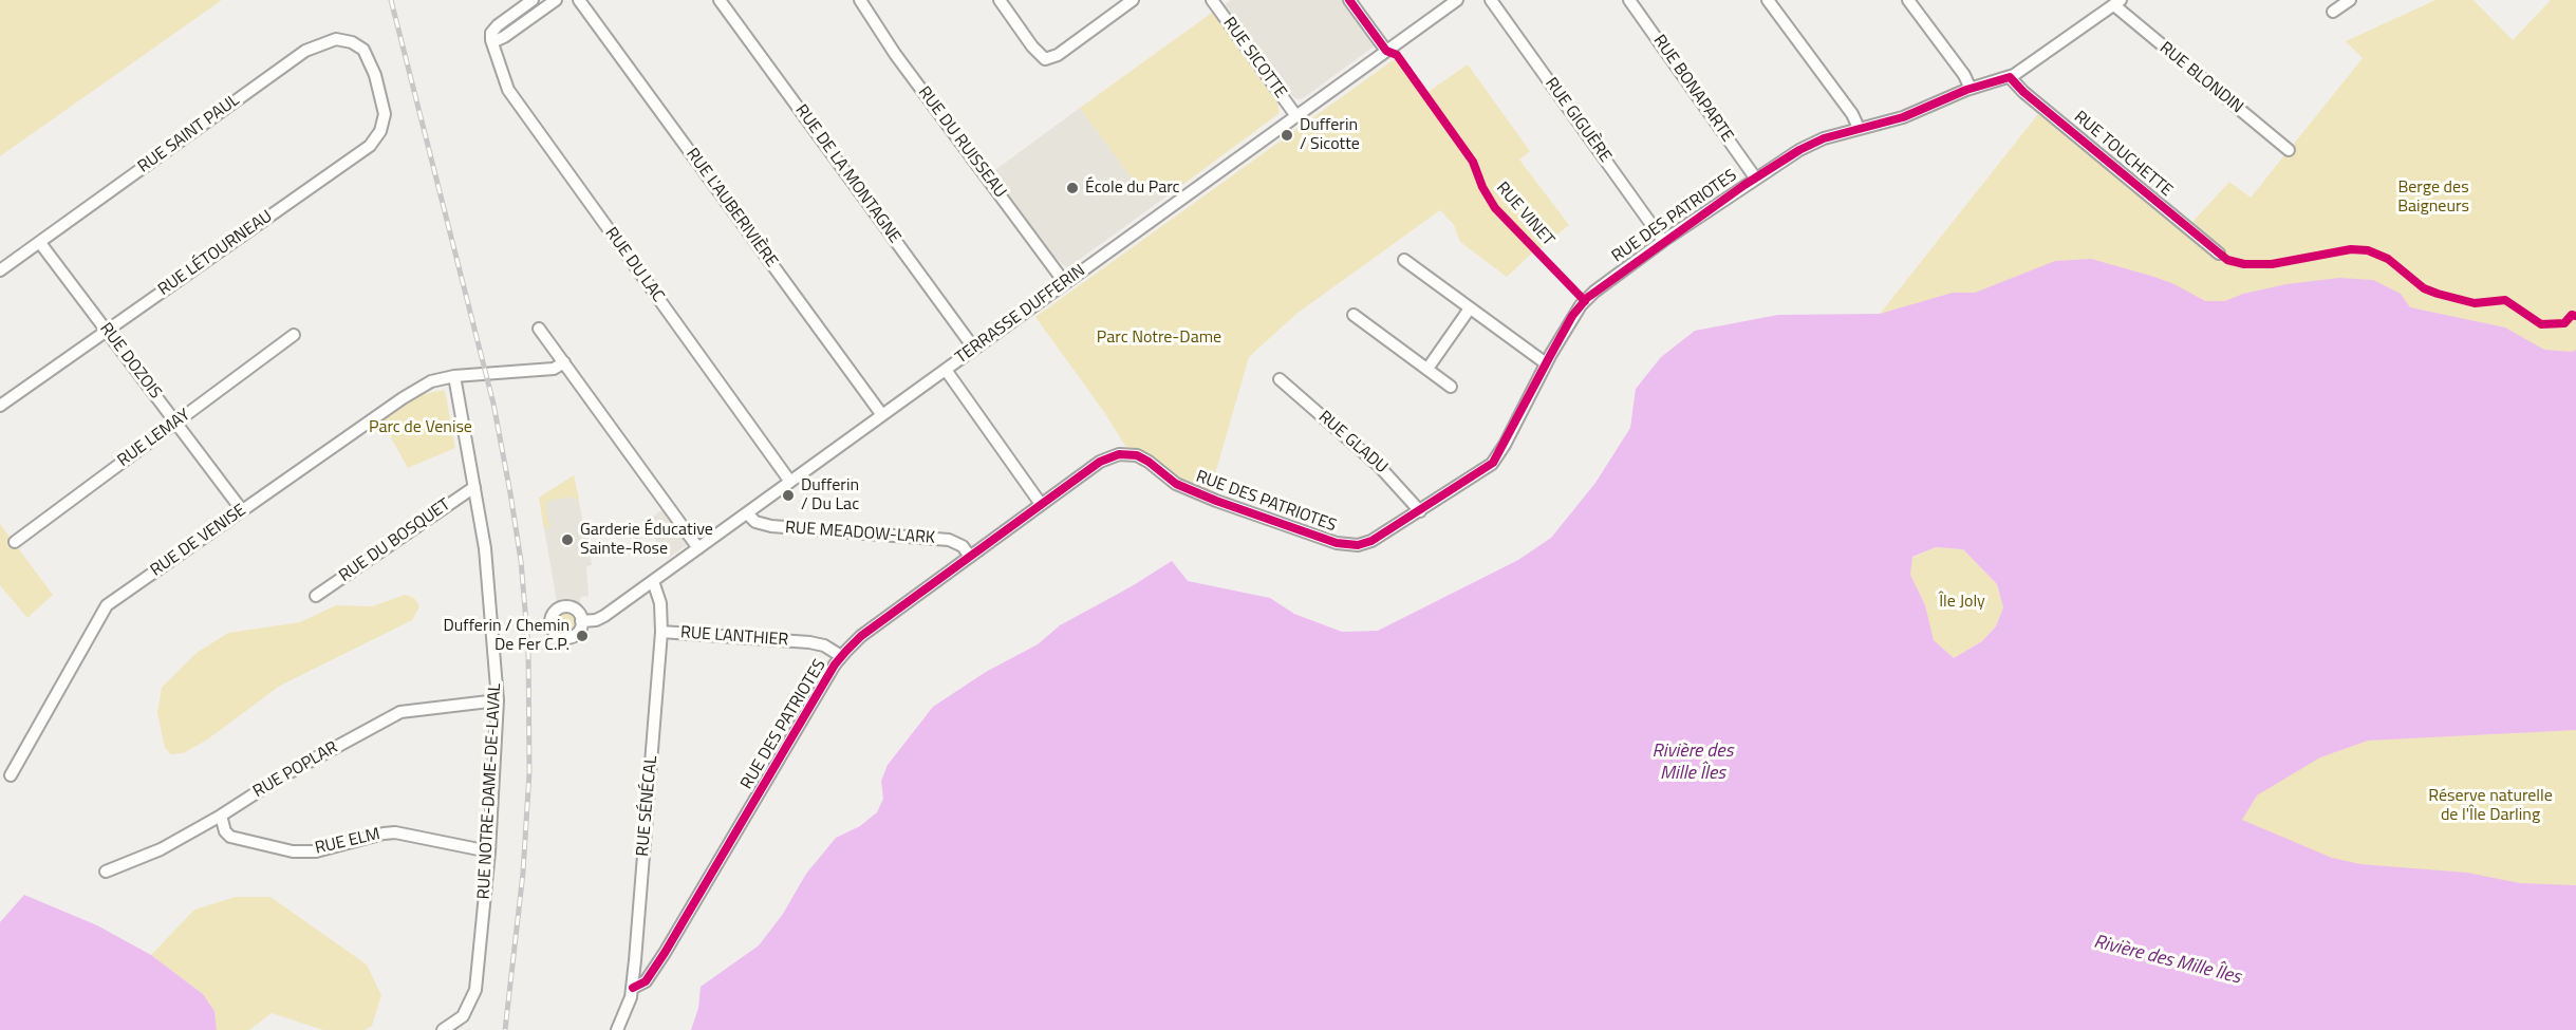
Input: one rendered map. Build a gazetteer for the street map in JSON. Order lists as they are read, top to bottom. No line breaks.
{"streets":{"street":["RUE SICOTTE","RUE BLONDIN","RUE BONAPARTE","RUE GIGUÈRE","RUE SAINT PAUL","RUE DU RUISSEAU","RUE TOUCHETTE","RUE DE LA MONTAGNE","RUE L'AUBERIVIÈRE","RUE DES PATRIOTES","RUE LÉTOURNEAU","RUE DU LAC","TERRASSE DUFFERIN","RUE DOZOIS","RUE LEMAY","RUE GLADU","RUE MEADOW-LARK","RUE DE VENISE","RUE DU BOSQUET","RUE LANTHIER","RUE POPLAR","RUE NOTRE-DAME-DE-LAVAL","RUE SÉNÉCAL","RUE ELM"],"cycle path":["RUE VINET"]},"crossings":[["RUE SICOTTE","TERRASSE DUFFERIN"],["RUE BLONDIN","RUE DES PATRIOTES"],["RUE BONAPARTE","RUE DES PATRIOTES"],["RUE GIGUÈRE","RUE DES PATRIOTES"],["RUE SAINT PAUL","RUE LÉTOURNEAU"],["RUE SAINT PAUL","RUE DOZOIS"],["RUE DU RUISSEAU","TERRASSE DUFFERIN"],["RUE TOUCHETTE","RUE DES PATRIOTES"],["RUE DE LA MONTAGNE","TERRASSE DUFFERIN"],["RUE L'AUBERIVIÈRE","TERRASSE DUFFERIN"],["RUE DES PATRIOTES","RUE GLADU"],["RUE DES PATRIOTES","RUE MEADOW-LARK"],["RUE DES PATRIOTES","RUE LANTHIER"],["RUE DES PATRIOTES","RUE SÉNÉCAL"],["RUE LÉTOURNEAU","RUE DOZOIS"],["RUE DU LAC","TERRASSE DUFFERIN"],["TERRASSE DUFFERIN","RUE MEADOW-LARK"],["TERRASSE DUFFERIN","RUE SÉNÉCAL"],["RUE DOZOIS","RUE LEMAY"],["RUE DOZOIS","RUE DE VENISE"],["RUE DE VENISE","RUE NOTRE-DAME-DE-LAVAL"],["RUE DU BOSQUET","RUE NOTRE-DAME-DE-LAVAL"],["RUE LANTHIER","RUE SÉNÉCAL"],["RUE POPLAR","RUE NOTRE-DAME-DE-LAVAL"],["RUE POPLAR","RUE ELM"],["RUE NOTRE-DAME-DE-LAVAL","RUE ELM"]],"water":["Rivière des Mille Îles"],"parks":["Berge des Baigneurs","Parc Notre-Dame","Parc de Venise","Île Joly","Réserve naturelle de l'Île Darling"],"places":["Dufferin / Sicotte","École du Parc","Dufferin / Du Lac","Garderie Éducative Sainte-Rose","Dufferin / Chemin De Fer C.P."]}
